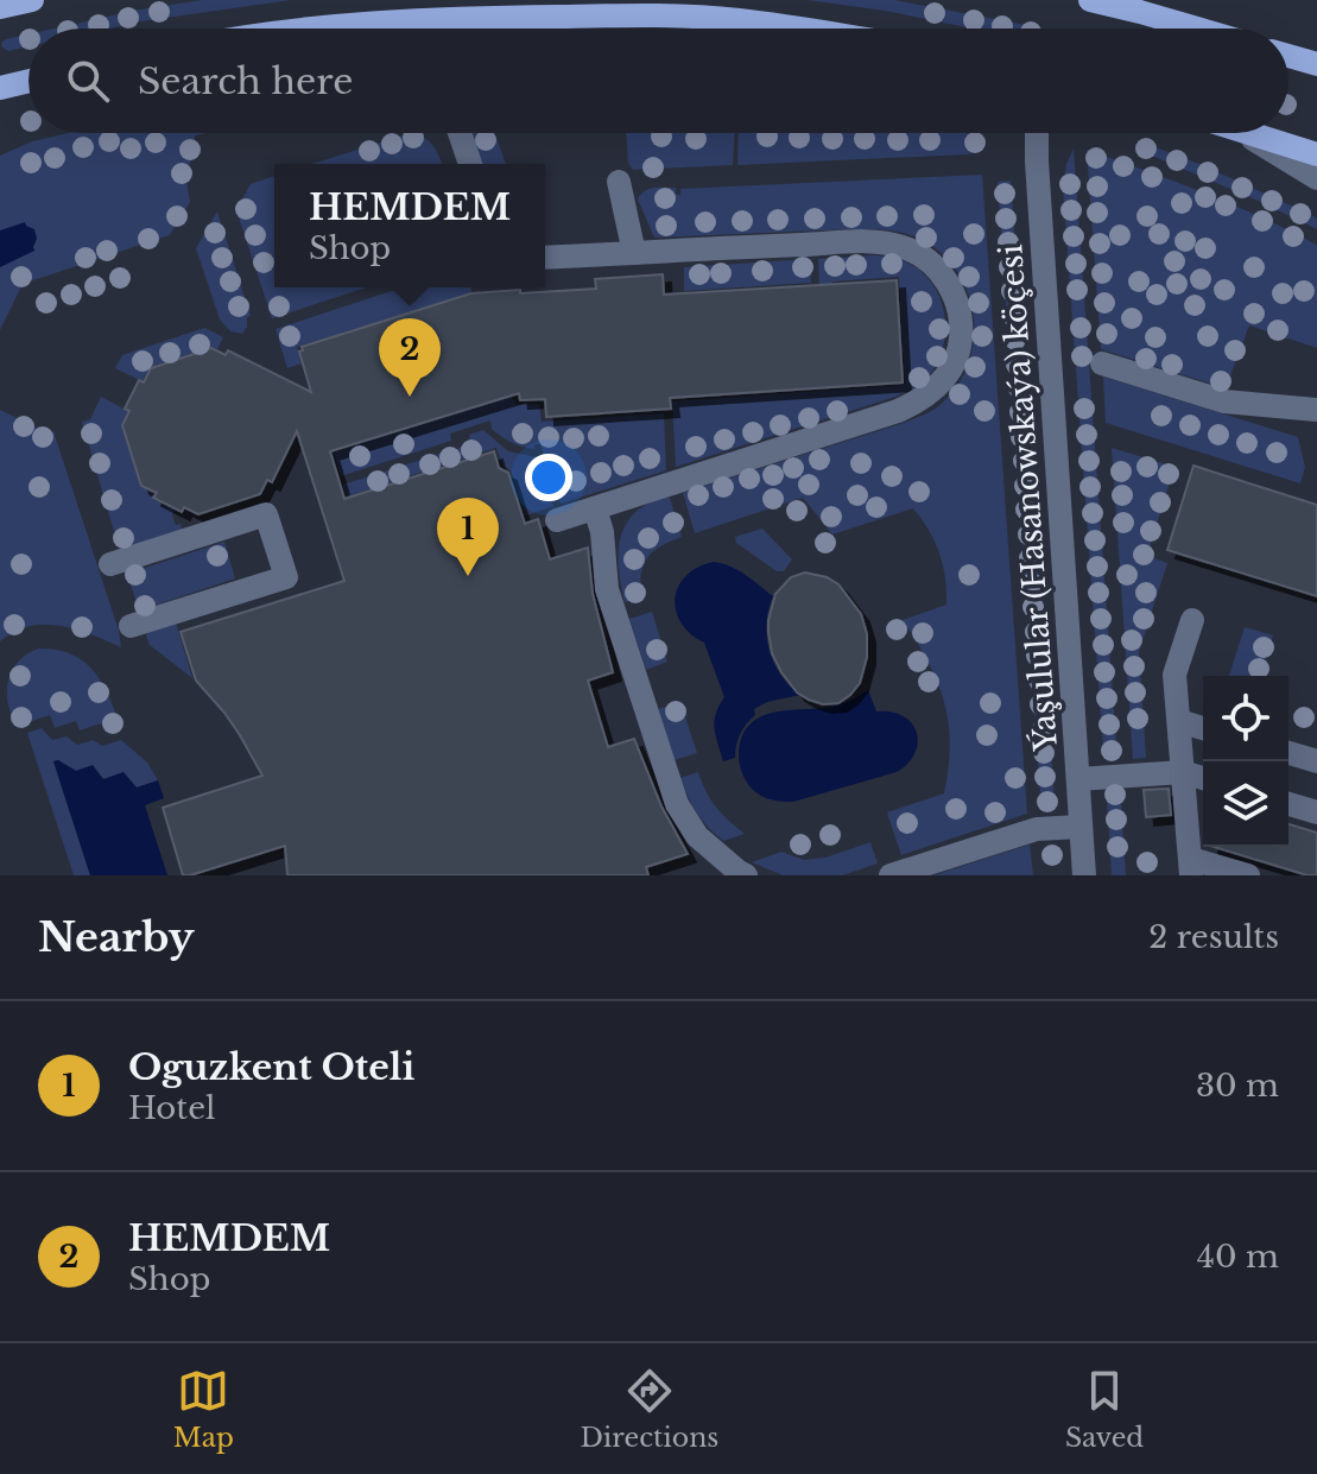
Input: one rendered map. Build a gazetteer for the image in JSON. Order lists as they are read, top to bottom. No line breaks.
{"streets":{"street":["Ýaşulular (Hasanowskaýa) köçesi"]},"page":{"search":"Search here","popup":["HEMDEM","Shop"],"pins":["2","1"],"heading":["Nearby","2 results"],"list":[{"mark":"1","name":"Oguzkent Oteli","note":"Hotel","value":"30 m"},{"mark":"2","name":"HEMDEM","note":"Shop","value":"40 m"}],"nav":["Map","Directions","Saved"]}}
